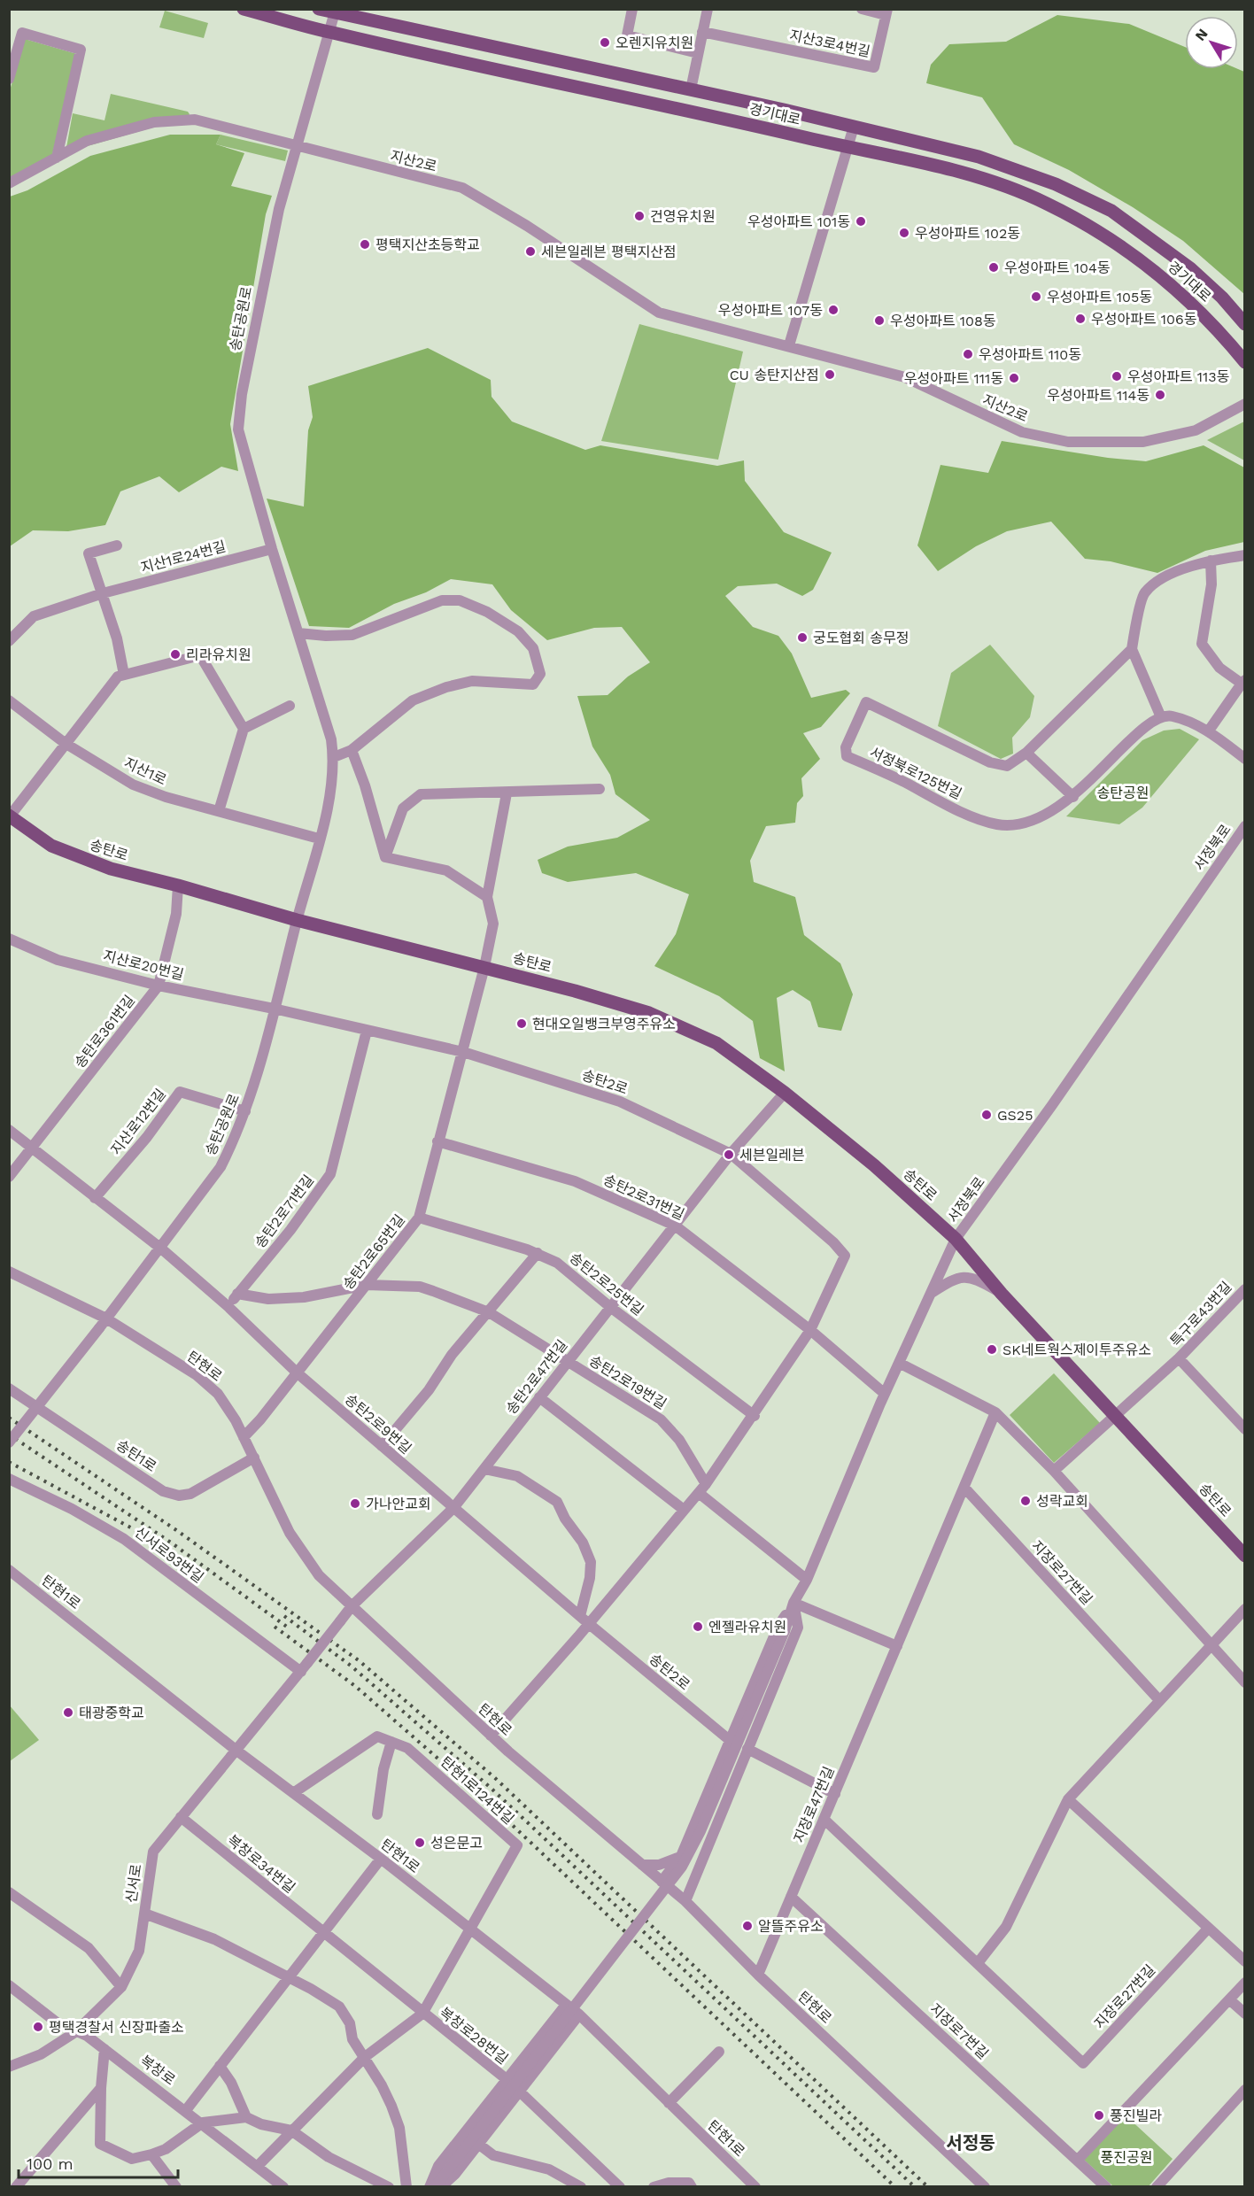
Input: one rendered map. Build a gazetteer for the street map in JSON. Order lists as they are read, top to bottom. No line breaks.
{"streets":{"main road":["경기대로","송탄로"],"street":["지산3로4번길","지산2로","송탄공원로","지산1로24번길","지산1로","서정북로125번길","서정북로","지산로20번길","송탄로361번길","송탄2로","지산로12번길","송탄2로31번길","송탄2로71번길","송탄2로65번길","송탄2로25번길","특구로43번길","탄현로","송탄2로47번길","송탄2로19번길","송탄2로9번길","송탄1로","신서로93번길","지장로27번길","탄현1로","탄현1로124번길","지장로47번길","복창로34번길","신서로","지장로7번길","복창로28번길","복창로"]},"crossings":[["경기대로","송탄공원로"],["지산2로","송탄공원로"],["송탄공원로","지산1로24번길"],["송탄공원로","지산1로"],["송탄공원로","송탄로"],["송탄공원로","지산로20번길"],["송탄공원로","송탄2로"],["송탄공원로","지산로12번길"],["송탄공원로","탄현로"],["송탄공원로","송탄2로9번길"],["서정북로","송탄로"],["송탄로","송탄로361번길"],["지산로20번길","송탄로361번길"],["지산로20번길","송탄2로"],["송탄2로","송탄2로31번길"],["송탄2로","송탄2로71번길"],["송탄2로","송탄2로65번길"],["송탄2로","송탄2로25번길"],["송탄2로","탄현로"],["송탄2로","송탄2로47번길"],["송탄2로","송탄2로19번길"],["송탄2로","송탄2로9번길"],["송탄2로31번길","송탄2로65번길"],["송탄2로31번길","송탄2로47번길"],["송탄2로71번길","송탄2로19번길"],["송탄2로71번길","송탄2로9번길"],["송탄2로65번길","송탄2로25번길"],["송탄2로65번길","탄현로"],["송탄2로65번길","송탄2로19번길"],["송탄2로65번길","송탄2로9번길"],["송탄2로25번길","송탄2로47번길"],["탄현로","송탄2로47번길"],["탄현로","송탄1로"],["탄현로","지장로47번길"],["탄현로","신서로"],["송탄2로47번길","송탄2로19번길"],["송탄2로47번길","송탄2로9번길"],["송탄2로47번길","신서로"],["신서로93번길","신서로"],["지장로27번길","지장로47번길"],["탄현1로","탄현1로124번길"],["탄현1로","신서로"],["탄현1로","복창로28번길"],["탄현1로124번길","복창로28번길"],["지장로47번길","지장로7번길"],["복창로34번길","신서로"],["복창로34번길","복창로28번길"],["신서로","복창로"],["복창로28번길","복창로"]],"districts":["서정동"],"parks":["송탄공원","풍진공원"],"places":["오렌지유치원","건영유치원","우성아파트 101동","우성아파트 102동","평택지산초등학교","세븐일레븐 평택지산점","우성아파트 104동","우성아파트 105동","우성아파트 107동","우성아파트 106동","우성아파트 108동","우성아파트 110동","CU 송탄지산점","우성아파트 113동","우성아파트 111동","우성아파트 114동","궁도협회 송무정","리라유치원","현대오일뱅크부영주유소","GS25","세븐일레븐","SK네트웍스제이투주유소","성락교회","가나안교회","엔젤라유치원","태광중학교","성은문고","알뜰주유소","평택경찰서 신장파출소","풍진빌라"],"scale_bar":"100 m","north":"top left"}
